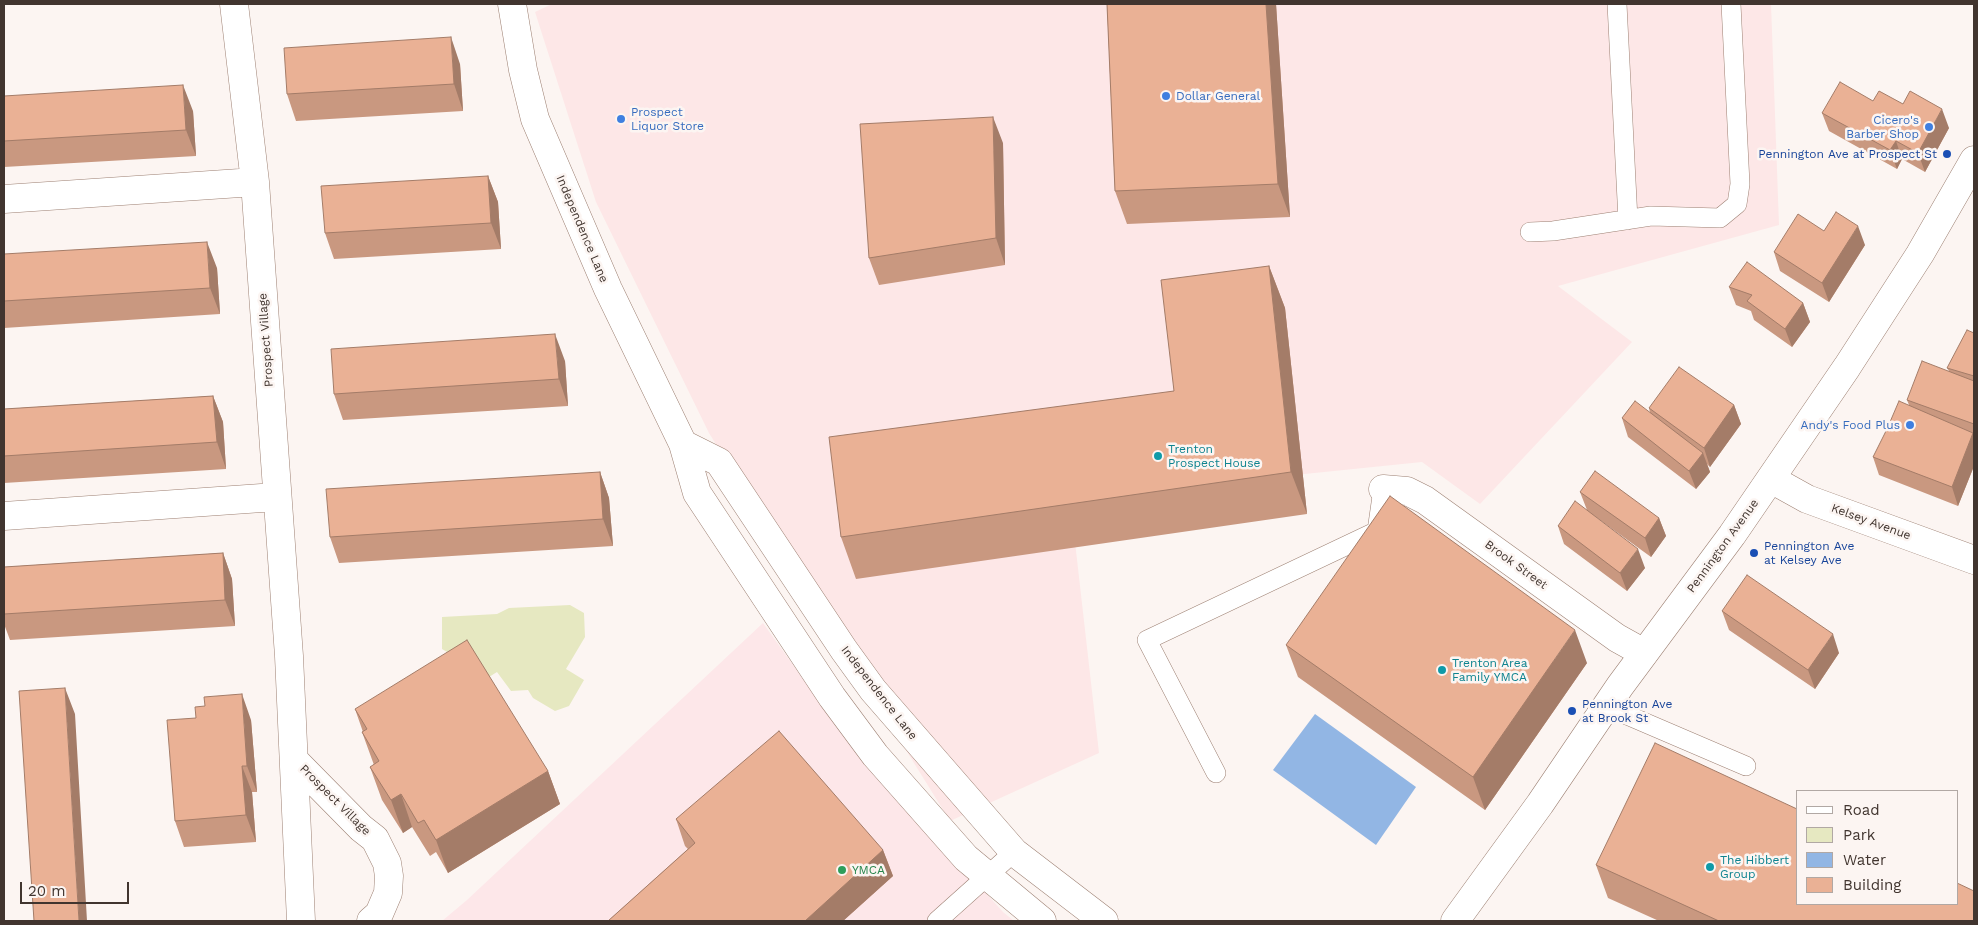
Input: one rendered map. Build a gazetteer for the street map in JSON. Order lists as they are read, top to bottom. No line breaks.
{"streets":{"street":["Independence Lane","Prospect Village","Kelsey Avenue","Pennington Avenue","Brook Street"]},"crossings":[["Kelsey Avenue","Pennington Avenue"],["Pennington Avenue","Brook Street"]],"places":["Dollar General","Prospect Liquor Store","Cicero's Barber Shop","Pennington Ave at Prospect St","Andy's Food Plus","Trenton Prospect House","Pennington Ave at Kelsey Ave","Trenton Area Family YMCA","Pennington Ave at Brook St","The Hibbert Group","YMCA"],"legend":["Road","Park","Water","Building"],"scale_bar":"20 m"}
